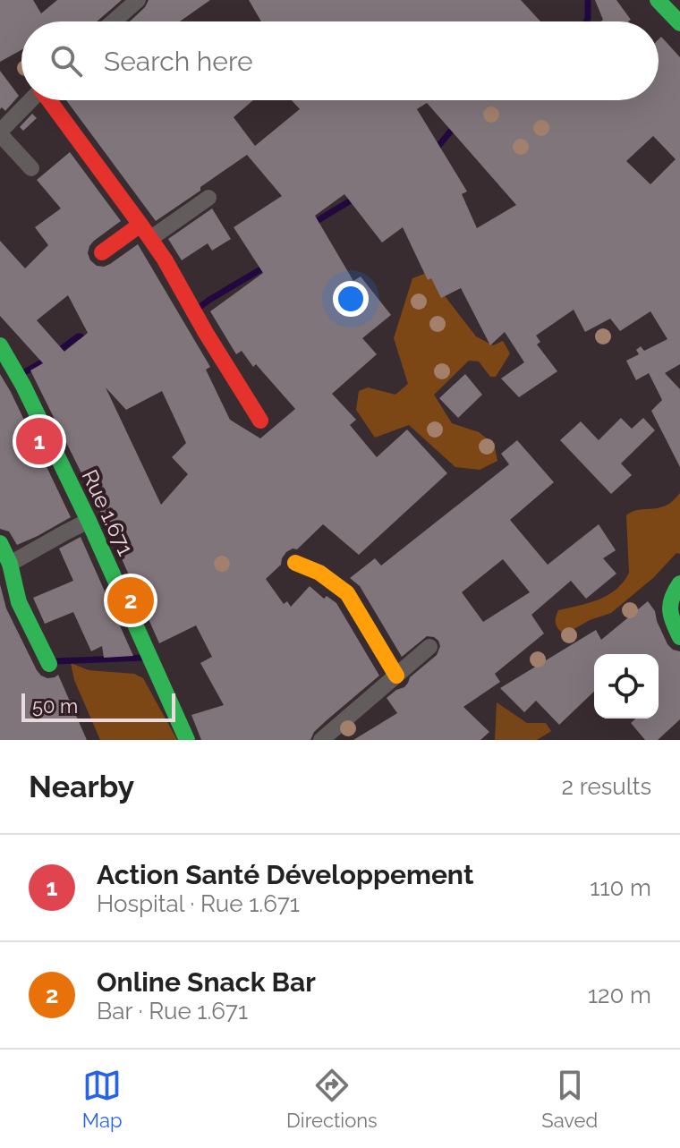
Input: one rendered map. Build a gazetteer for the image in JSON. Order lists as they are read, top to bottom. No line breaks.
{"streets":{"street":["Rue 1.671"]},"scale_bar":"50 m","page":{"search":"Search here","pins":["1","2"],"scale":"50 m","heading":["Nearby","2 results"],"list":[{"mark":"1","name":"Action Santé Développement","note":"Hospital · Rue 1.671","value":"110 m"},{"mark":"2","name":"Online Snack Bar","note":"Bar · Rue 1.671","value":"120 m"}],"nav":["Map","Directions","Saved"]}}
